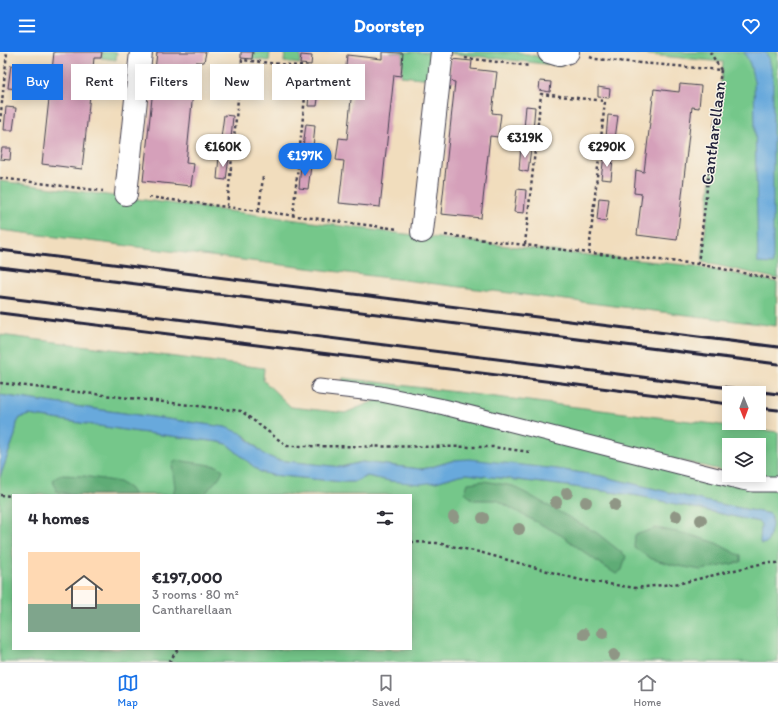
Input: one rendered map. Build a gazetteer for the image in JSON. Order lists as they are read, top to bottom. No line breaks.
{"streets":{"path":["Cantharellaan"]},"north":"bottom","page":{"header":"Doorstep","chip":["Buy","Rent","Filters","New","Apartment"],"price":["€319K","€160K","€290K","€197K"],"heading":"4 homes","list":[{"name":"€197,000","note":"3 rooms · 80 m² · Cantharellaan"}],"tabs":["Map","Saved","Home"]}}
